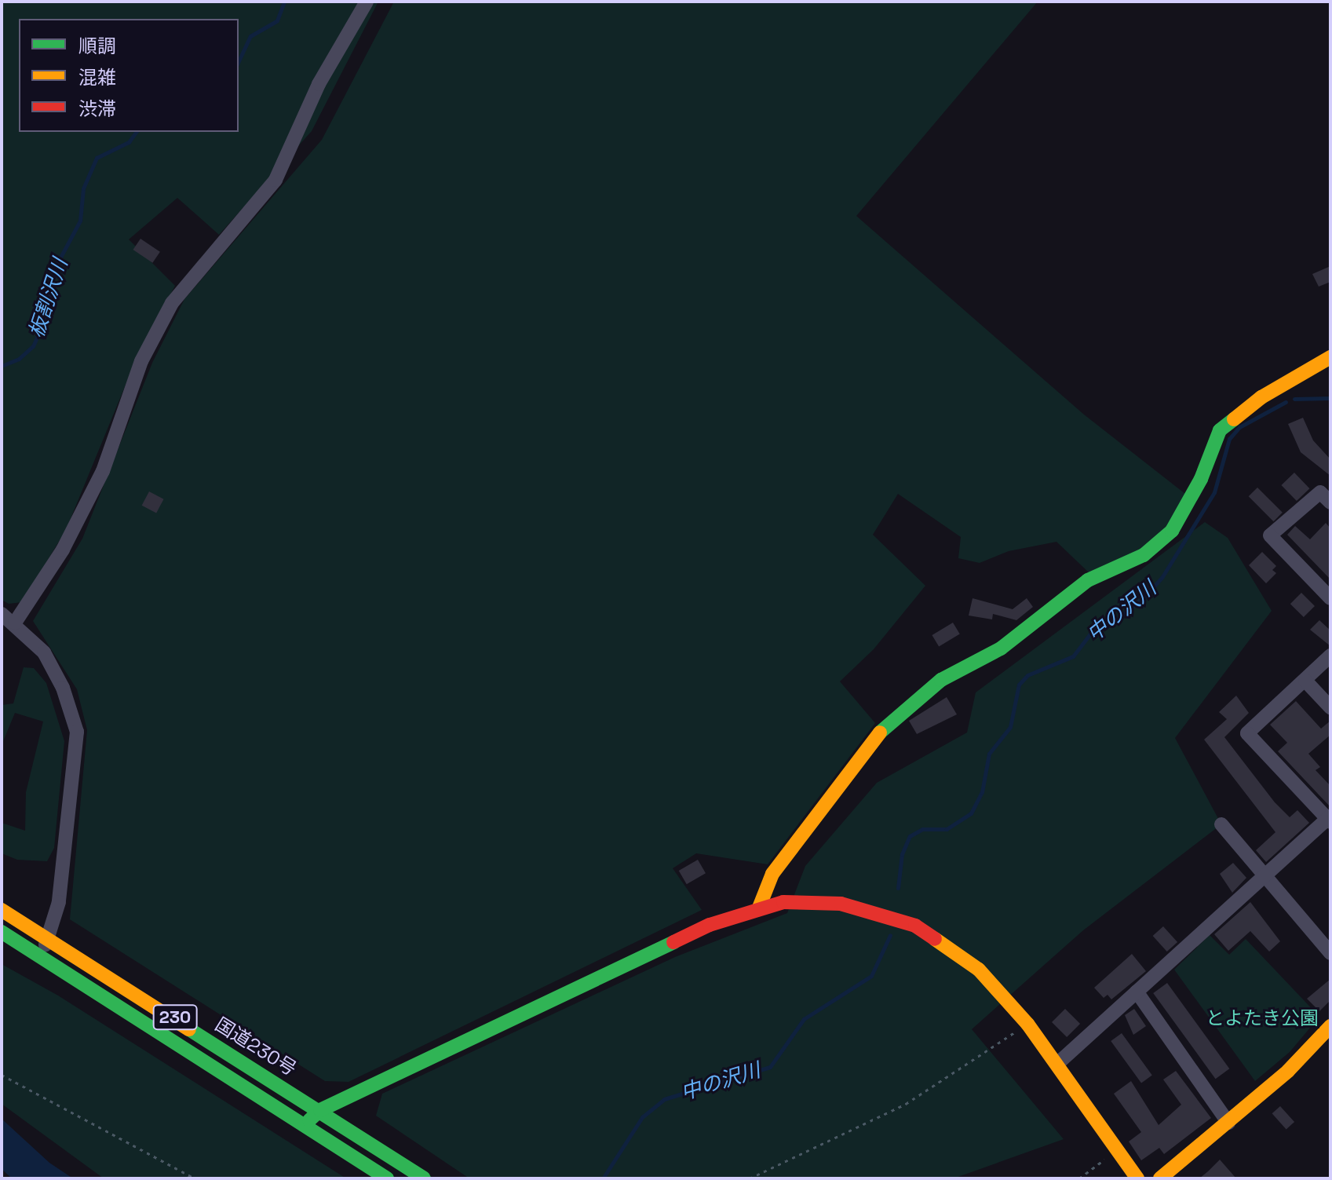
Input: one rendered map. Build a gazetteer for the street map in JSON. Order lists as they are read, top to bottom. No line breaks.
{"streets":{"main road":["230","国道230号"]},"water":["板割沢川","中の沢川"],"parks":["とよたき公園"],"legend":["順調","混雑","渋滞"]}
